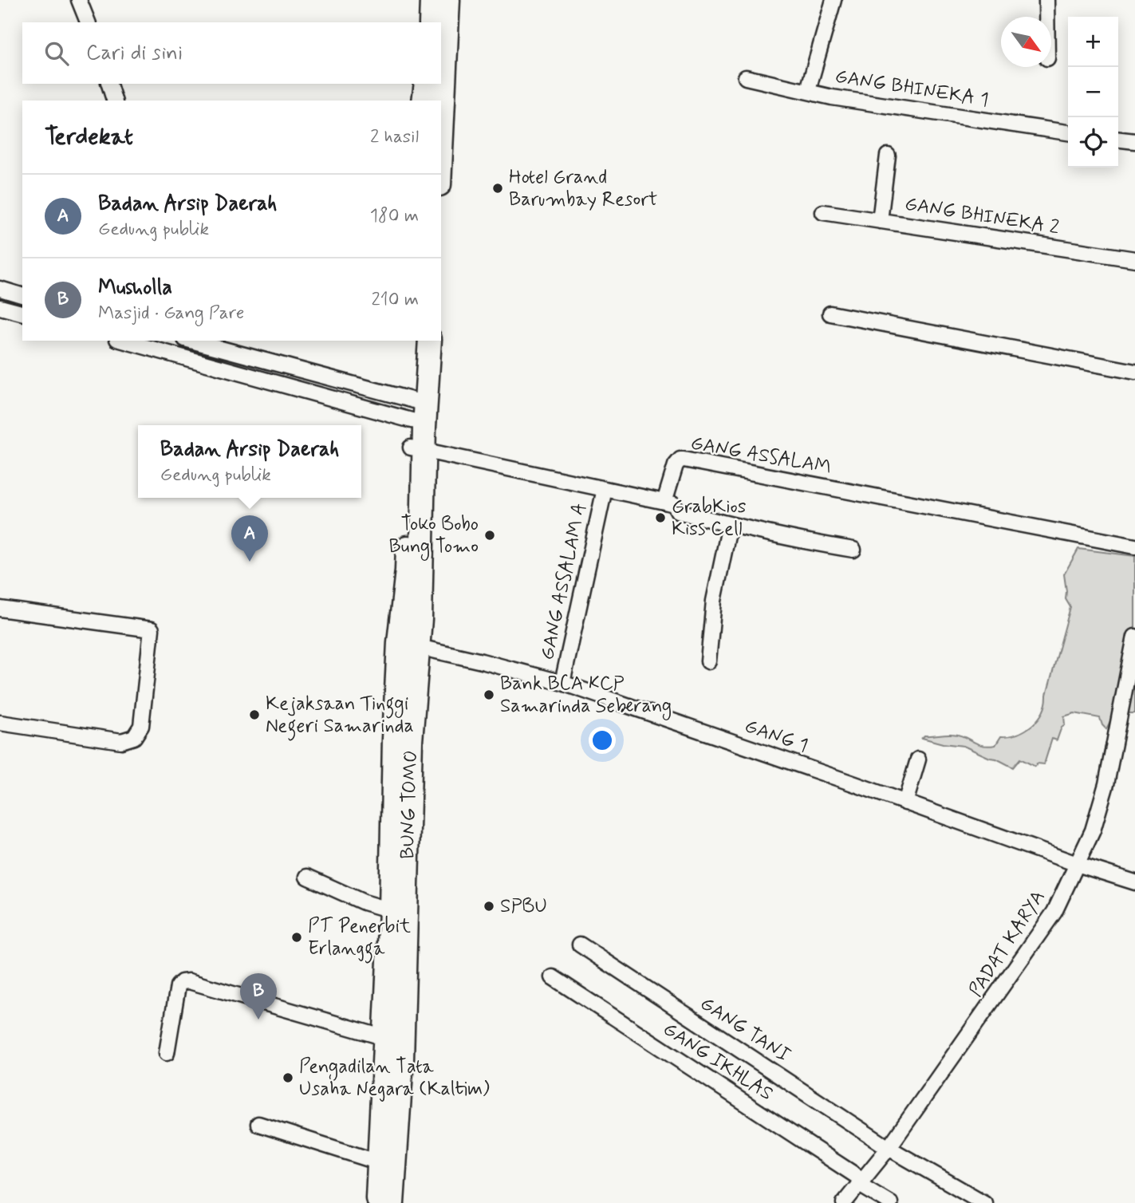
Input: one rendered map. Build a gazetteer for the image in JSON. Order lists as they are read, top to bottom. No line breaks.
{"streets":{"main road":["BUNG TOMO"],"street":["GANG BHINEKA 1","GANG BHINEKA 2","GANG ASSALAM","GANG ASSALAM A","GANG 1","PADAT KARYA","GANG TANI","GANG IKHLAS"]},"crossings":[["GANG ASSALAM A","GANG 1"],["GANG 1","BUNG TOMO"],["GANG 1","PADAT KARYA"],["PADAT KARYA","GANG TANI"],["PADAT KARYA","GANG IKHLAS"]],"places":["Hotel Grand Barumbay Resort","GrabKios Kiss Cell","Toko Bobo Bung Tomo","Bank BCA KCP Samarinda Seberang","Kejaksaan Tinggi Negeri Samarinda","SPBU","PT Penerbit Erlangga","Pengadilan Tata Usaha Negara (Kaltim)"],"north":"bottom right","page":{"map_buttons":["+","−"],"search":"Cari di sini","heading":["Terdekat","2 hasil"],"list":[{"mark":"A","name":"Badan Arsip Daerah","note":"Gedung publik","value":"180 m"},{"mark":"B","name":"Musholla","note":"Masjid · Gang Pare","value":"210 m"}],"popup":["Badan Arsip Daerah","Gedung publik"],"pins":["A","B"]}}
